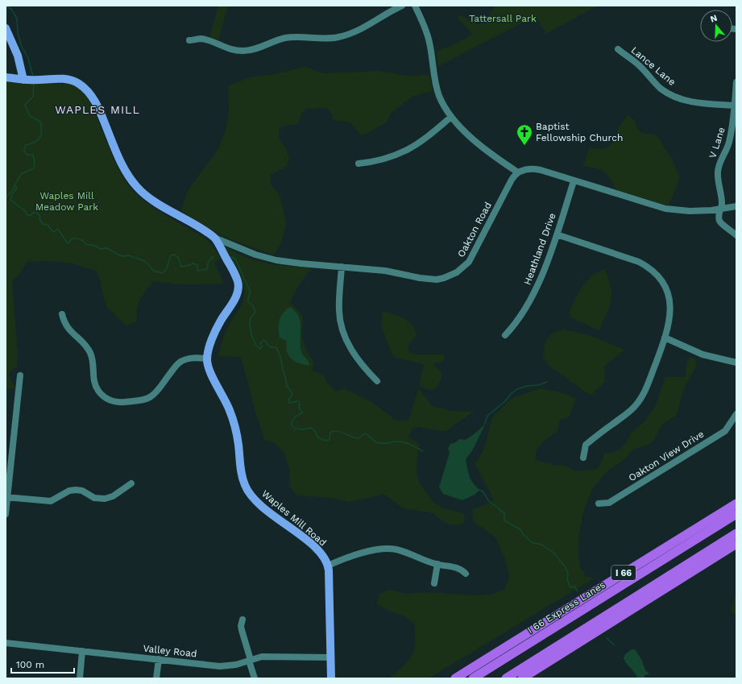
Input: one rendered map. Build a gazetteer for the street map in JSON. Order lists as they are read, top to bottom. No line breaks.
{"streets":{"highway":["I 66","I 66 Express Lanes"],"main road":["Waples Mill Road"],"street":["Lance Lane","V Lane","Oakton Road","Heathland Drive","Oakton View Drive","Valley Road"]},"crossings":[["Lance Lane","V Lane"],["Waples Mill Road","Valley Road"]],"districts":["WAPLES MILL"],"parks":["Tattersall Park","Waples Mill Meadow Park"],"places":{"church":["Baptist Fellowship Church"]},"scale_bar":"100 m","north":"top"}
